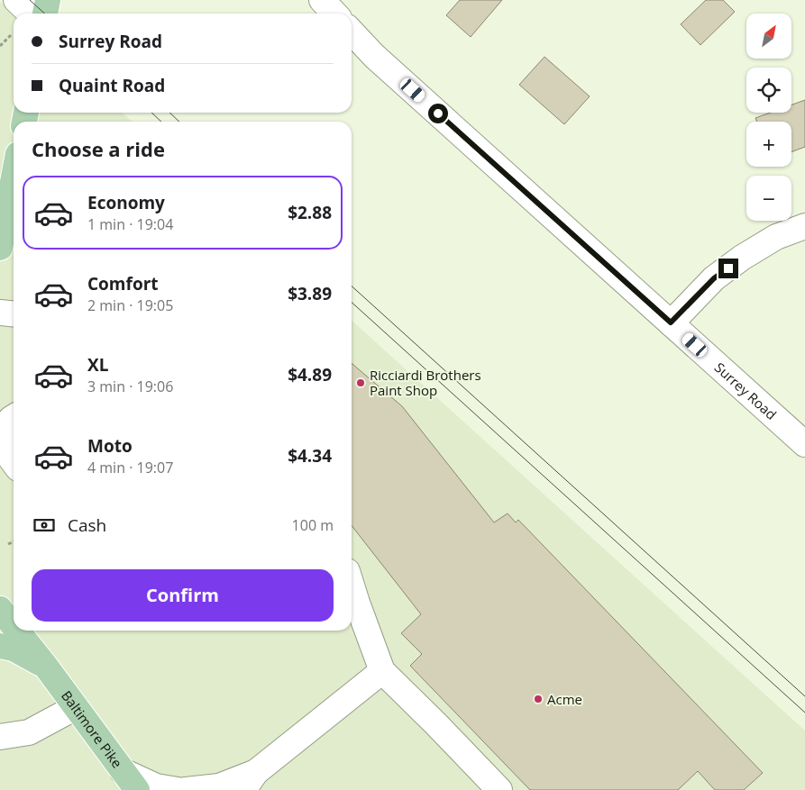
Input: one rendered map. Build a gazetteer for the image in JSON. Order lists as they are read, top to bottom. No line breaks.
{"streets":{"main road":["Baltimore Pike"],"street":["Surrey Road"]},"places":["Ricciardi Brothers Paint Shop","Acme"],"north":"top right","page":{"map_buttons":["+","−"],"banner":["Surrey Road","Quaint Road"],"heading":"Choose a ride","list":[{"name":"Economy","note":"1 min · 19:04","value":"$2.88"},{"name":"Comfort","note":"2 min · 19:05","value":"$3.89"},{"name":"XL","note":"3 min · 19:06","value":"$4.89"},{"name":"Moto","note":"4 min · 19:07","value":"$4.34"}],"pay":["Cash","100 m"],"buttons":"Confirm"}}
